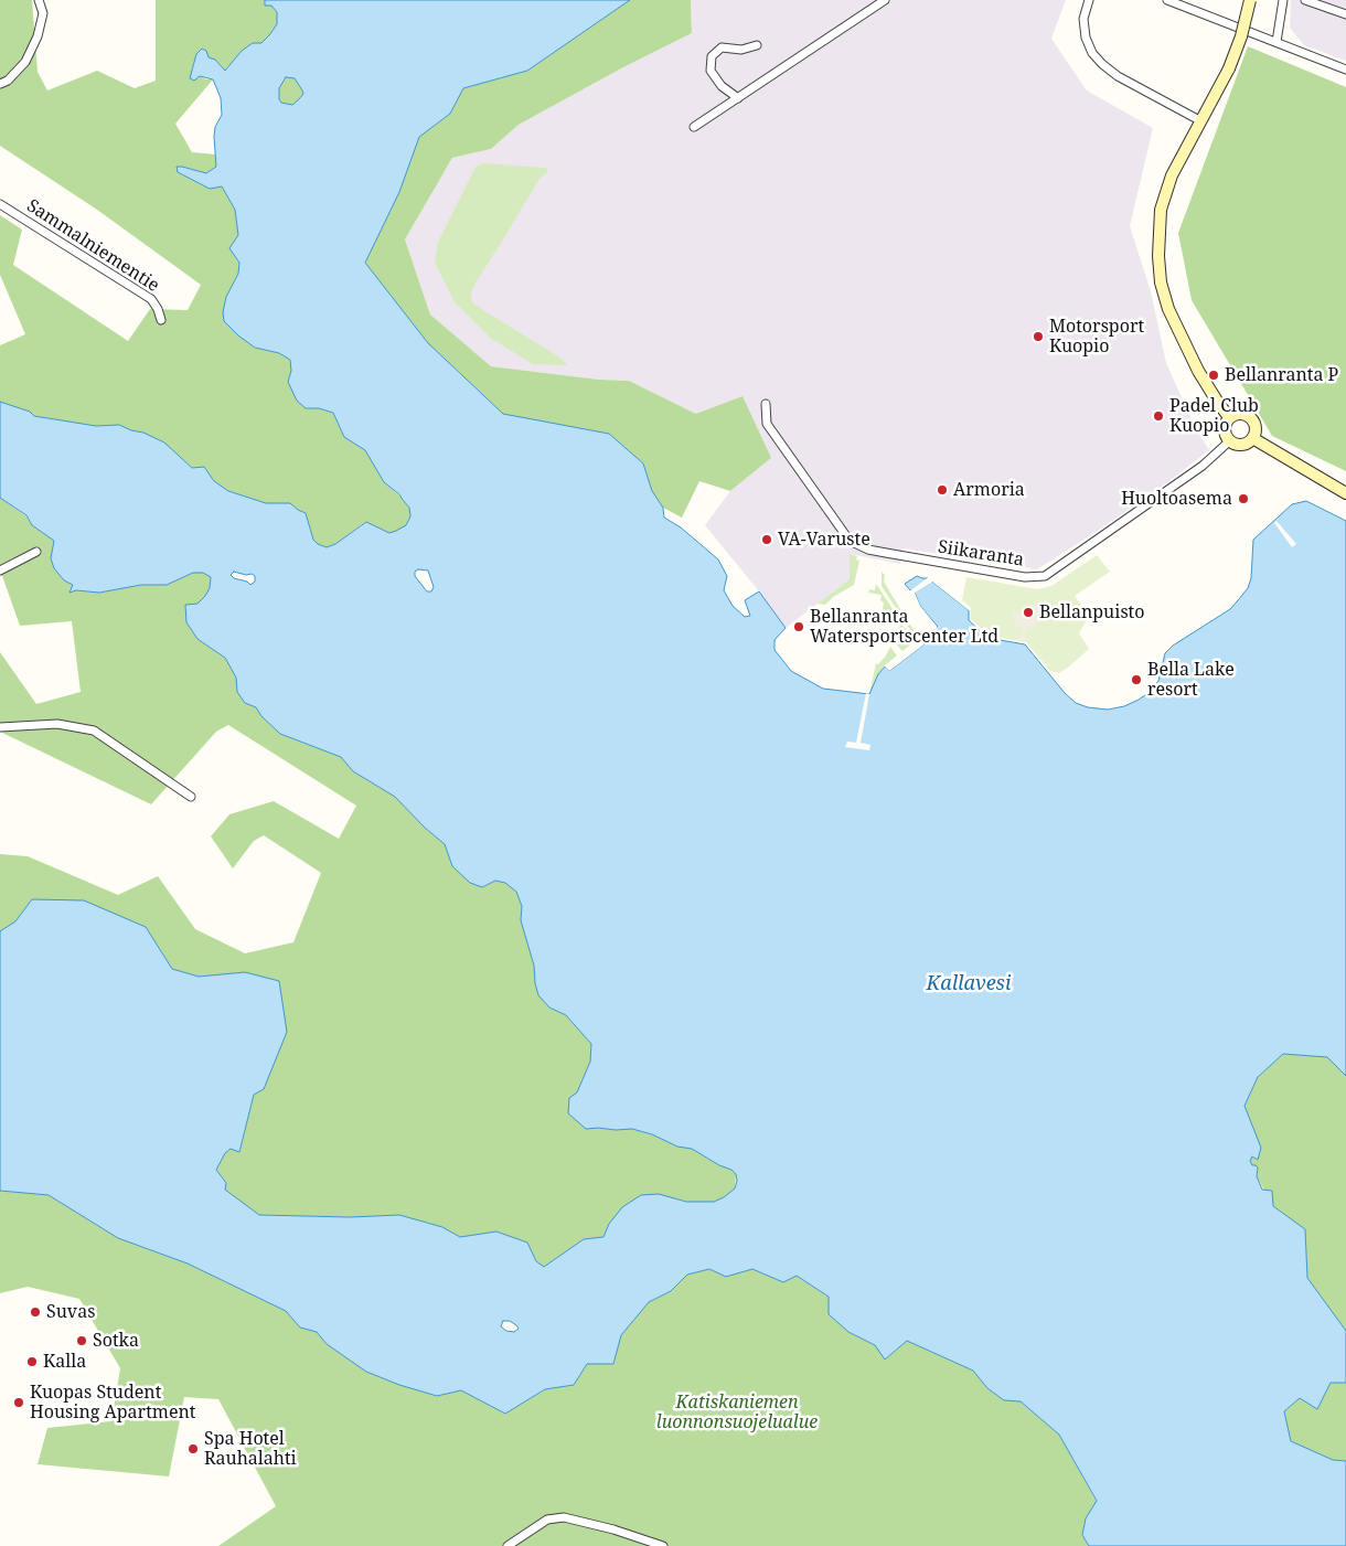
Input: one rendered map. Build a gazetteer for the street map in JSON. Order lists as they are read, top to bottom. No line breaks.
{"streets":{"street":["Sammalniementie","Siikaranta"]},"water":["Kallavesi"],"parks":["Katiskaniemen luonnonsuojelualue"],"places":["Motorsport Kuopio","Bellanranta P","Padel Club Kuopio","Armoria","Huoltoasema","VA-Varuste","Bellanpuisto","Bellanranta Watersportscenter Ltd","Bella Lake resort","Suvas","Sotka","Kalla","Kuopas Student Housing Apartment","Spa Hotel Rauhalahti"]}
